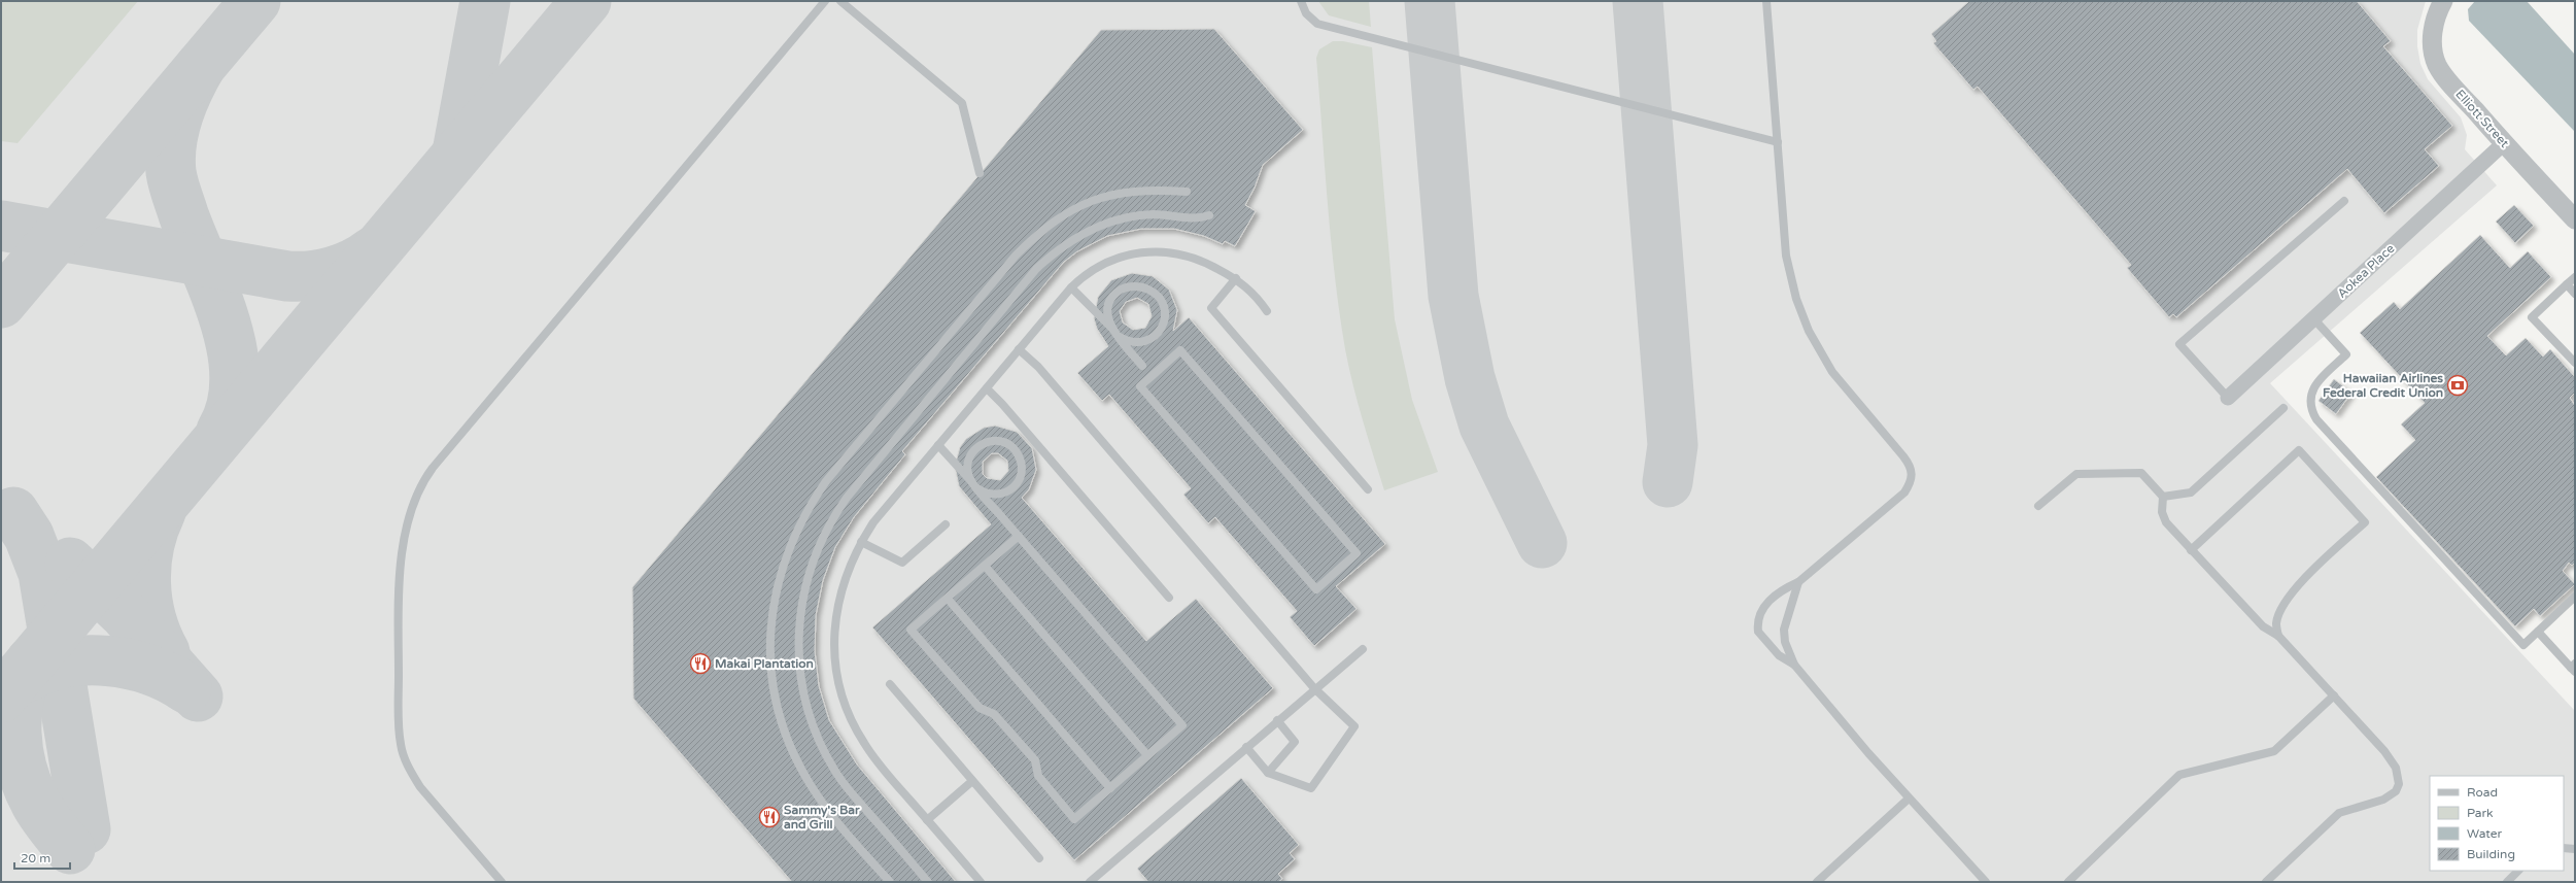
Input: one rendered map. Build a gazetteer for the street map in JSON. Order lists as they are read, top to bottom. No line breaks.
{"streets":{"street":["Elliott Street","Aokea Place"]},"crossings":[["Elliott Street","Aokea Place"]],"places":{"bank":["Hawaiian Airlines Federal Credit Union"],"restaurant":["Makai Plantation","Sammy's Bar and Grill"]},"legend":["Road","Park","Water","Building"],"scale_bar":"20 m"}
